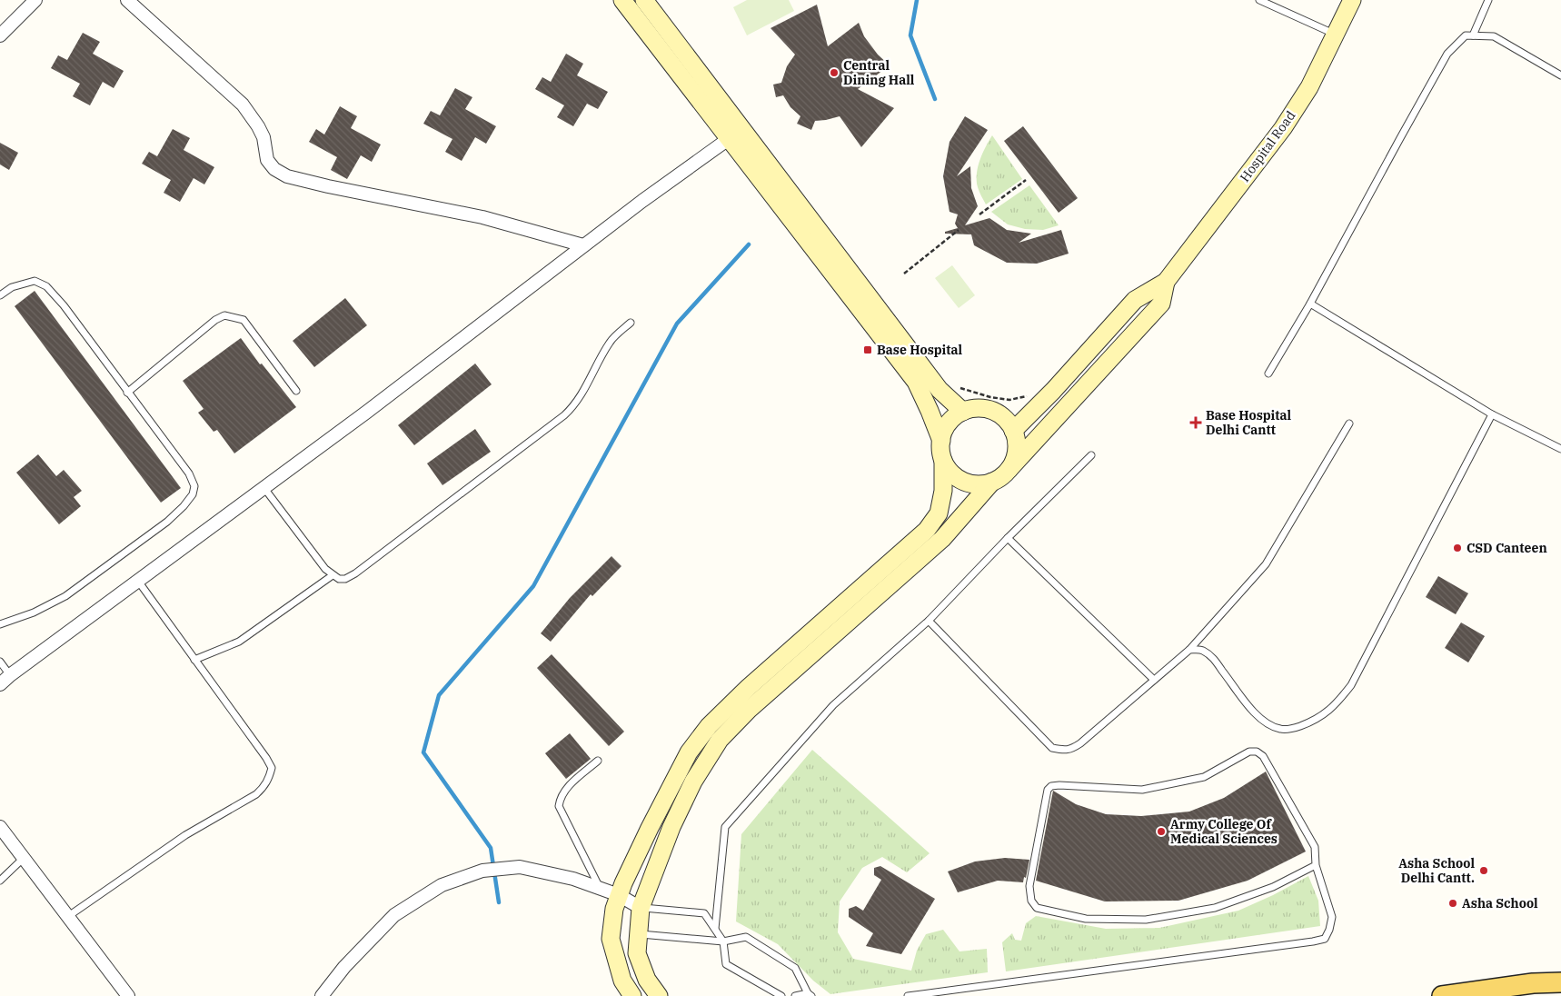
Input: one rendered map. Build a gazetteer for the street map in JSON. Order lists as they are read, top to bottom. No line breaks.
{"streets":{"street":["Hospital Road"]},"places":{"other":["Central Dining Hall","CSD Canteen","Army College Of Medical Sciences","Asha School Delhi Cantt.","Asha School"],"transit":["Base Hospital"],"health":["Base Hospital Delhi Cantt"]}}
